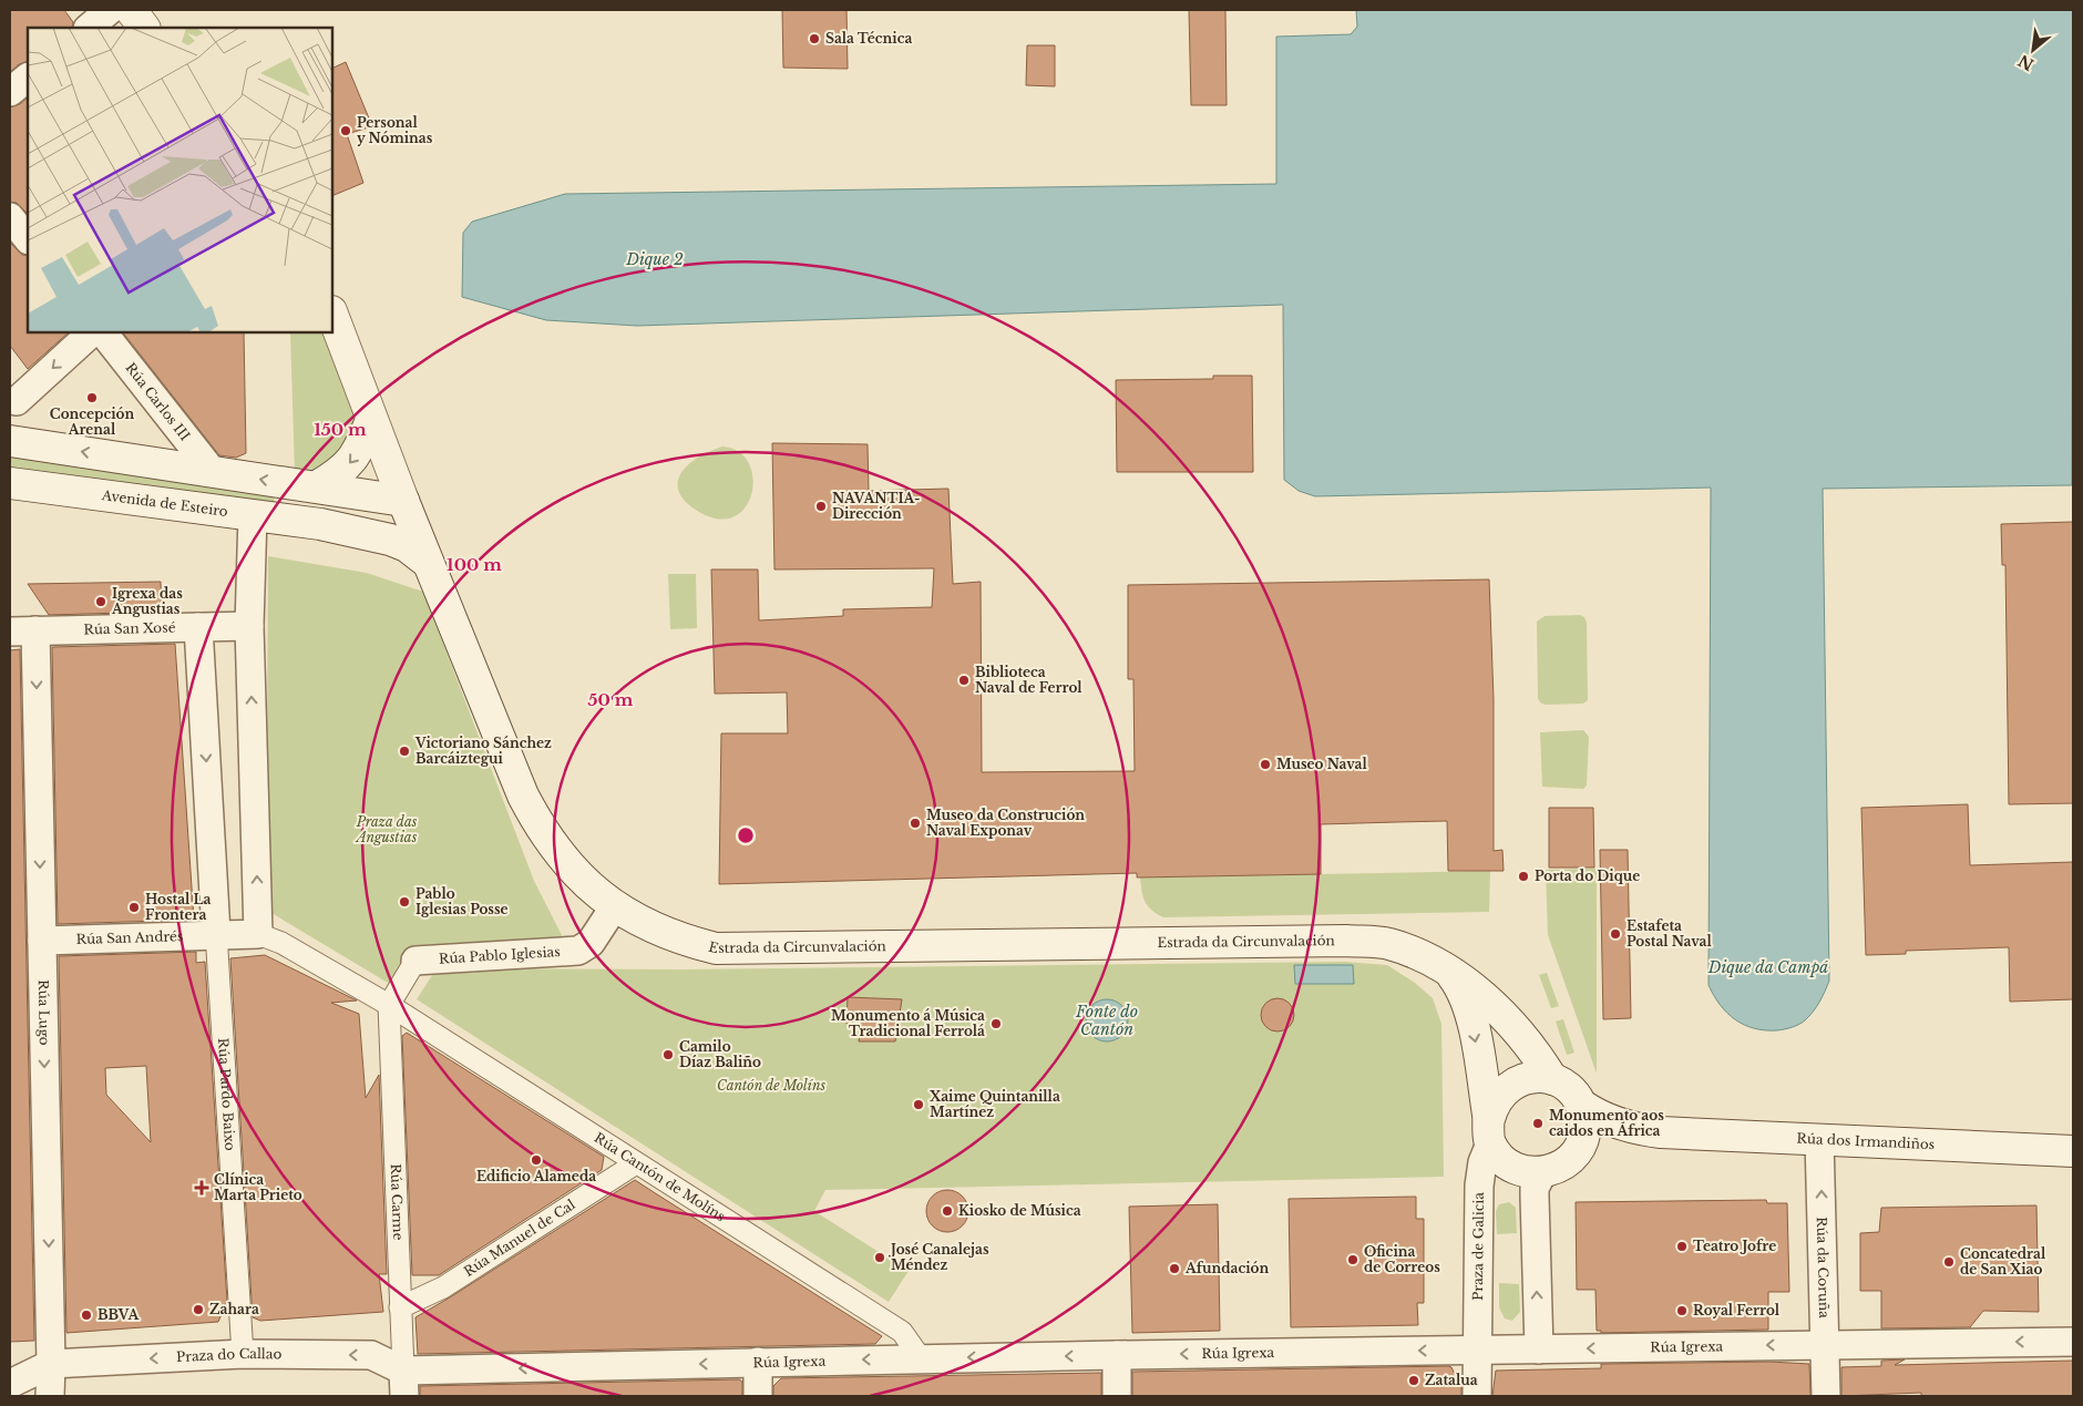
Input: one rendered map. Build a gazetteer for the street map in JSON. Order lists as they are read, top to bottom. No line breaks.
{"streets":{"main road":["Avenida de Esteiro","Estrada da Circunvalación","Rúa dos Irmandiños"],"street":["Rúa Carlos III","Rúa San Xosé","Rúa San Andrés","Rúa Pablo Iglesias","Rúa Lugo","Rúa Pardo Baixo","Rúa Cantón de Molíns","Rúa Carme","Rúa Manuel de Cal","Praza de Galicia","Rúa da Coruña","Rúa Igrexa","Praza do Callao"]},"crossings":[["Rúa San Xosé","Rúa Lugo"],["Rúa San Andrés","Rúa Lugo"],["Rúa San Andrés","Rúa Pardo Baixo"],["Estrada da Circunvalación","Rúa Pablo Iglesias"],["Estrada da Circunvalación","Rúa dos Irmandiños"],["Estrada da Circunvalación","Praza de Galicia"],["Rúa Pablo Iglesias","Rúa Cantón de Molíns"],["Rúa Pablo Iglesias","Rúa Carme"],["Rúa Lugo","Praza do Callao"],["Rúa Pardo Baixo","Praza do Callao"],["Rúa dos Irmandiños","Praza de Galicia"],["Rúa dos Irmandiños","Rúa da Coruña"],["Rúa Cantón de Molíns","Rúa Carme"],["Rúa Cantón de Molíns","Rúa Manuel de Cal"],["Rúa Cantón de Molíns","Rúa Igrexa"],["Rúa Carme","Rúa Manuel de Cal"],["Rúa Carme","Rúa Igrexa"],["Rúa Carme","Praza do Callao"],["Praza de Galicia","Rúa Igrexa"],["Rúa da Coruña","Rúa Igrexa"],["Rúa Igrexa","Praza do Callao"]],"one_way":["Rúa da Coruña","Rúa Igrexa","Praza do Callao"],"water":["Dique 2","Dique da Campá","Fonte do Cantón"],"parks":["Praza das Angustias","Cantón de Molíns"],"places":{"other":["Sala Técnica","Personal y Nóminas","Concepción Arenal","NAVANTIA- Dirección","Igrexa das Angustias","Biblioteca Naval de Ferrol","Victoriano Sánchez Barcáiztegui","Museo Naval","Museo da Construción Naval Exponav","Porta do Dique","Pablo Iglesias Posse","Hostal La Frontera","Estafeta Postal Naval","Monumento á Música Tradicional Ferrolá","Camilo Díaz Baliño","Xaime Quintanilla Martínez","Monumento aos caidos en África","Edificio Alameda","Kiosko de Música","Teatro Jofre","José Canalejas Méndez","Oficina de Correos","Concatedral de San Xiao","Afundación","Zahara","Royal Ferrol","BBVA","Zatalua"],"health":["Clínica Marta Prieto"]},"north":"bottom left","rings":["150 m","100 m","50 m"]}
